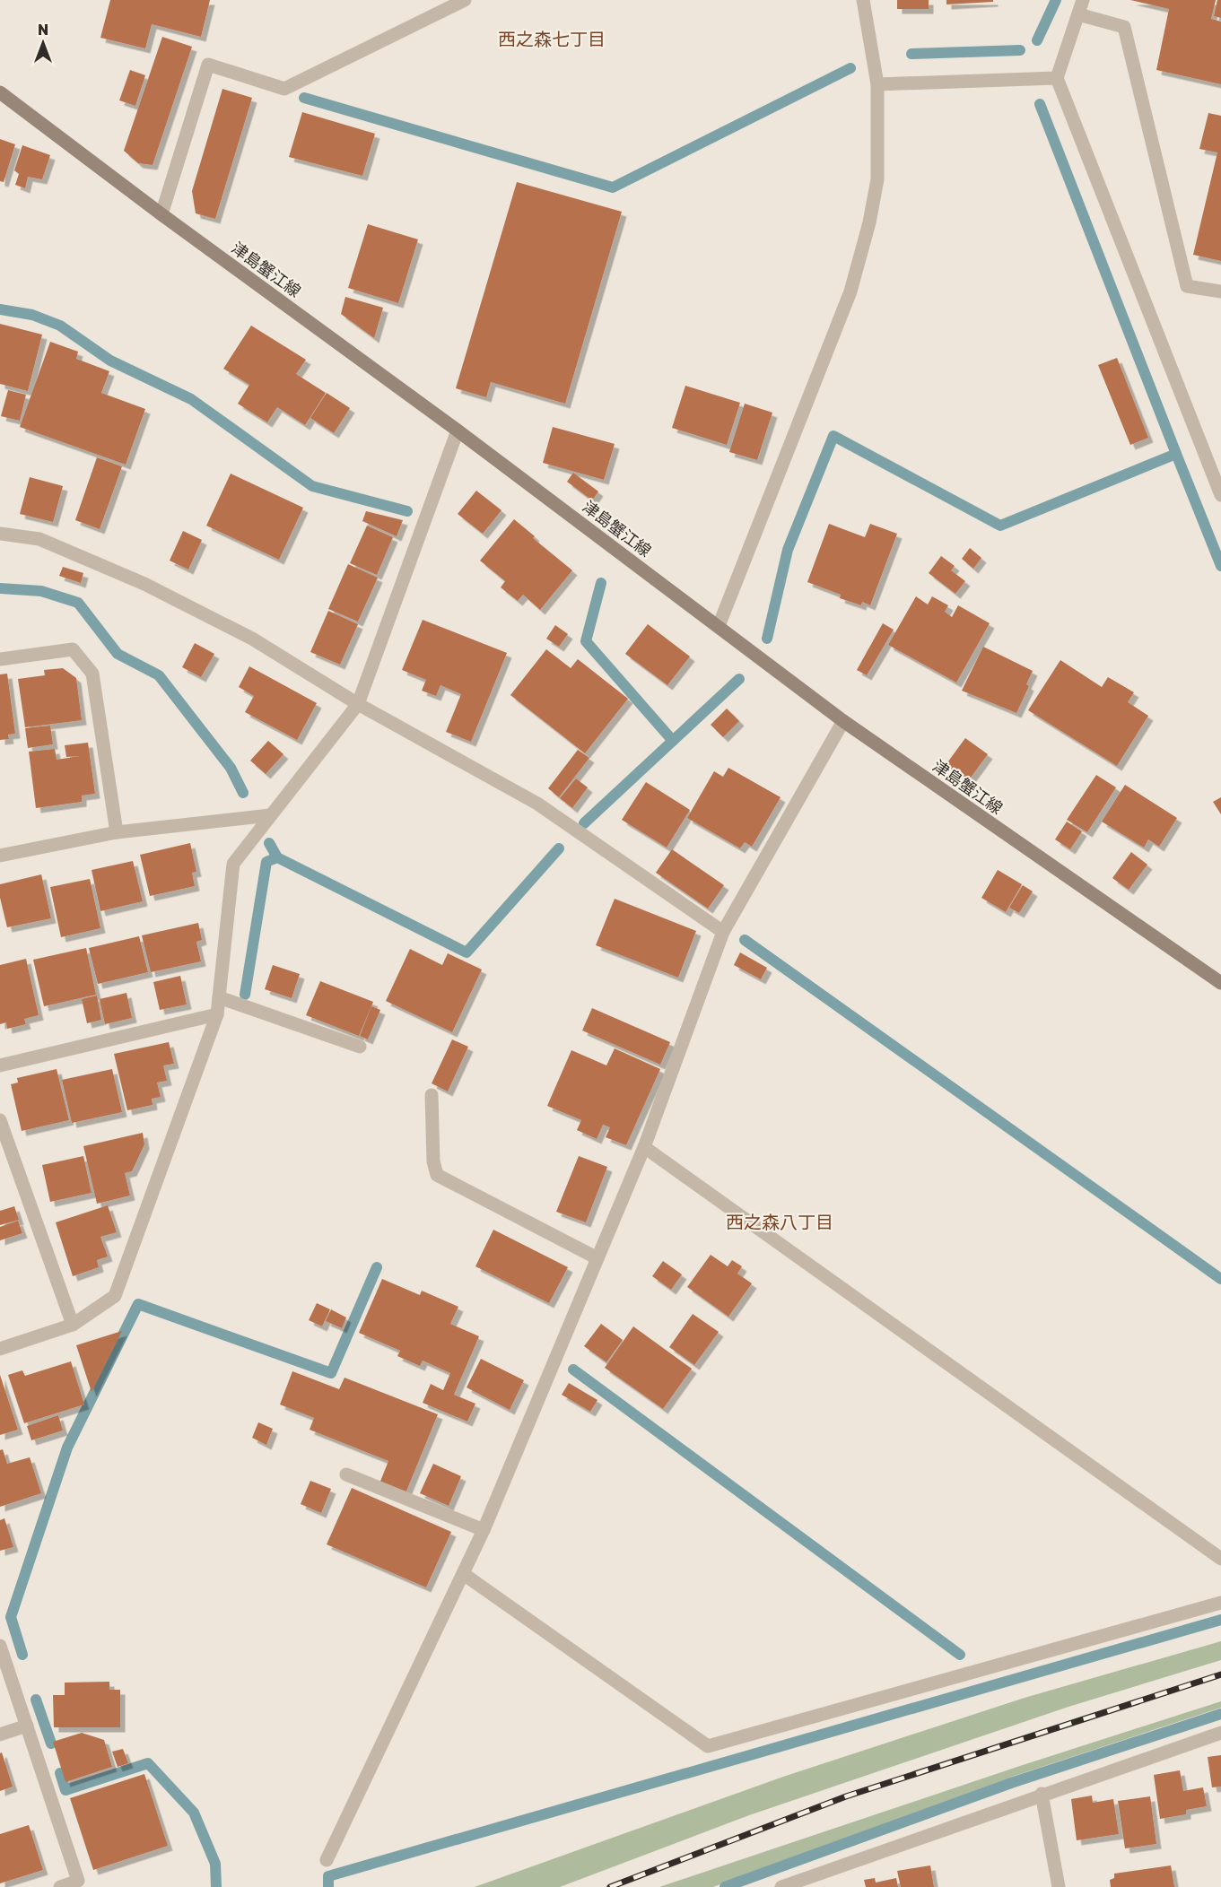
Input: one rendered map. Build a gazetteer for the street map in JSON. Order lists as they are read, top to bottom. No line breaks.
{"streets":{"main road":["津島蟹江線"]},"districts":["西之森七丁目","西之森八丁目"],"north":"top"}
